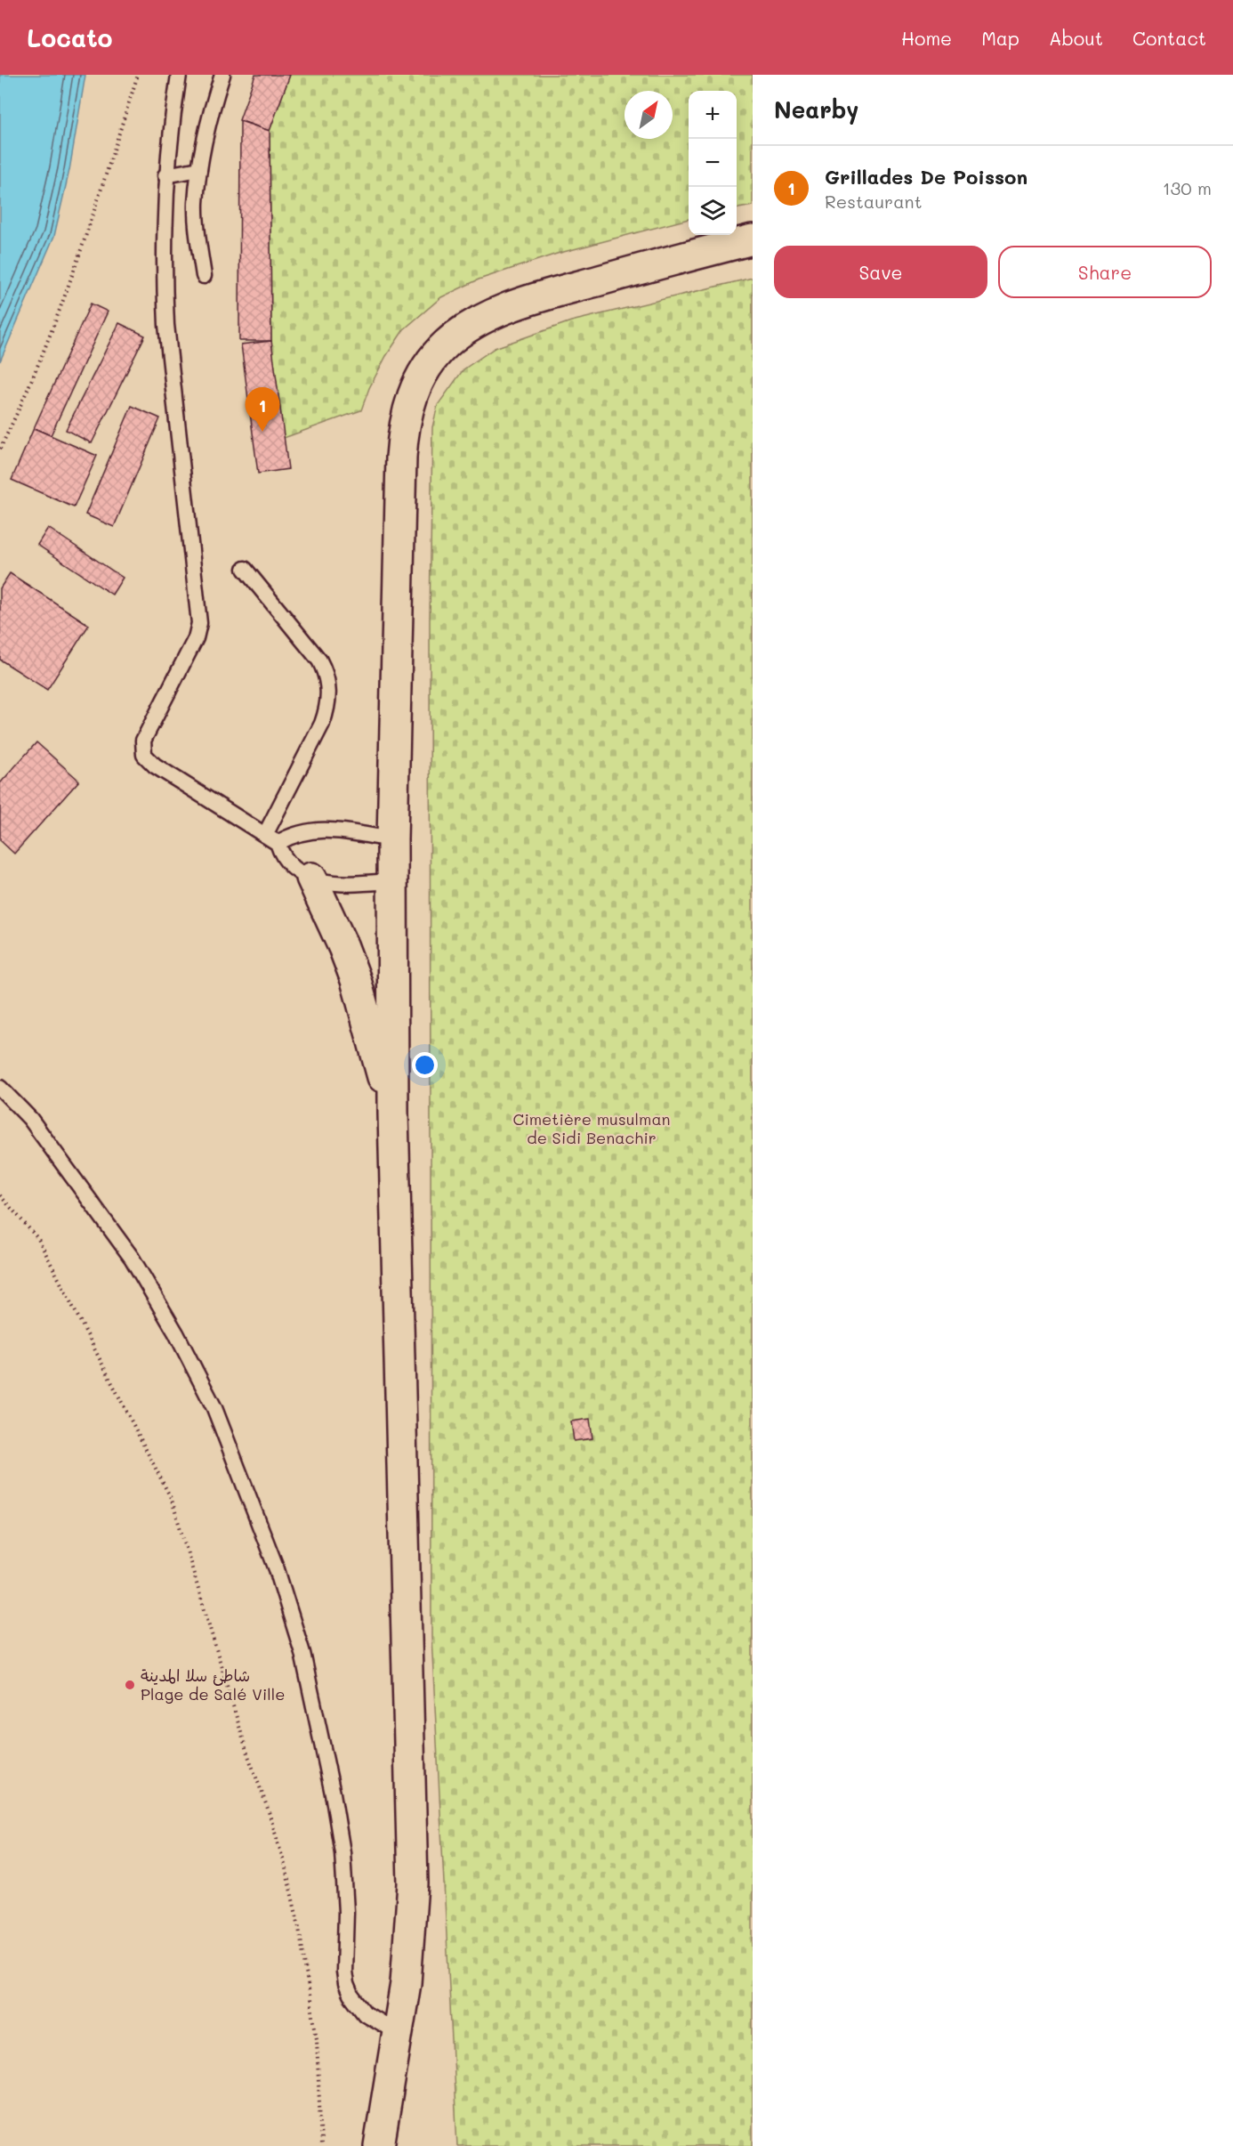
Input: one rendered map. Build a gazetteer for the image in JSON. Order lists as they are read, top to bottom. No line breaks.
{"parks":["Cimetière musulman de Sidi Benachir"],"places":["شاطئ سلا المدينة Plage de Salé Ville"],"north":"top right","page":{"header":"Locato","nav":["Home","Map","About","Contact"],"heading":"Nearby","map_buttons":["+","−"],"list":[{"mark":"1","name":"Grillades De Poisson","note":"Restaurant","value":"130 m"}],"buttons":["Save","Share"],"pins":"1"}}
